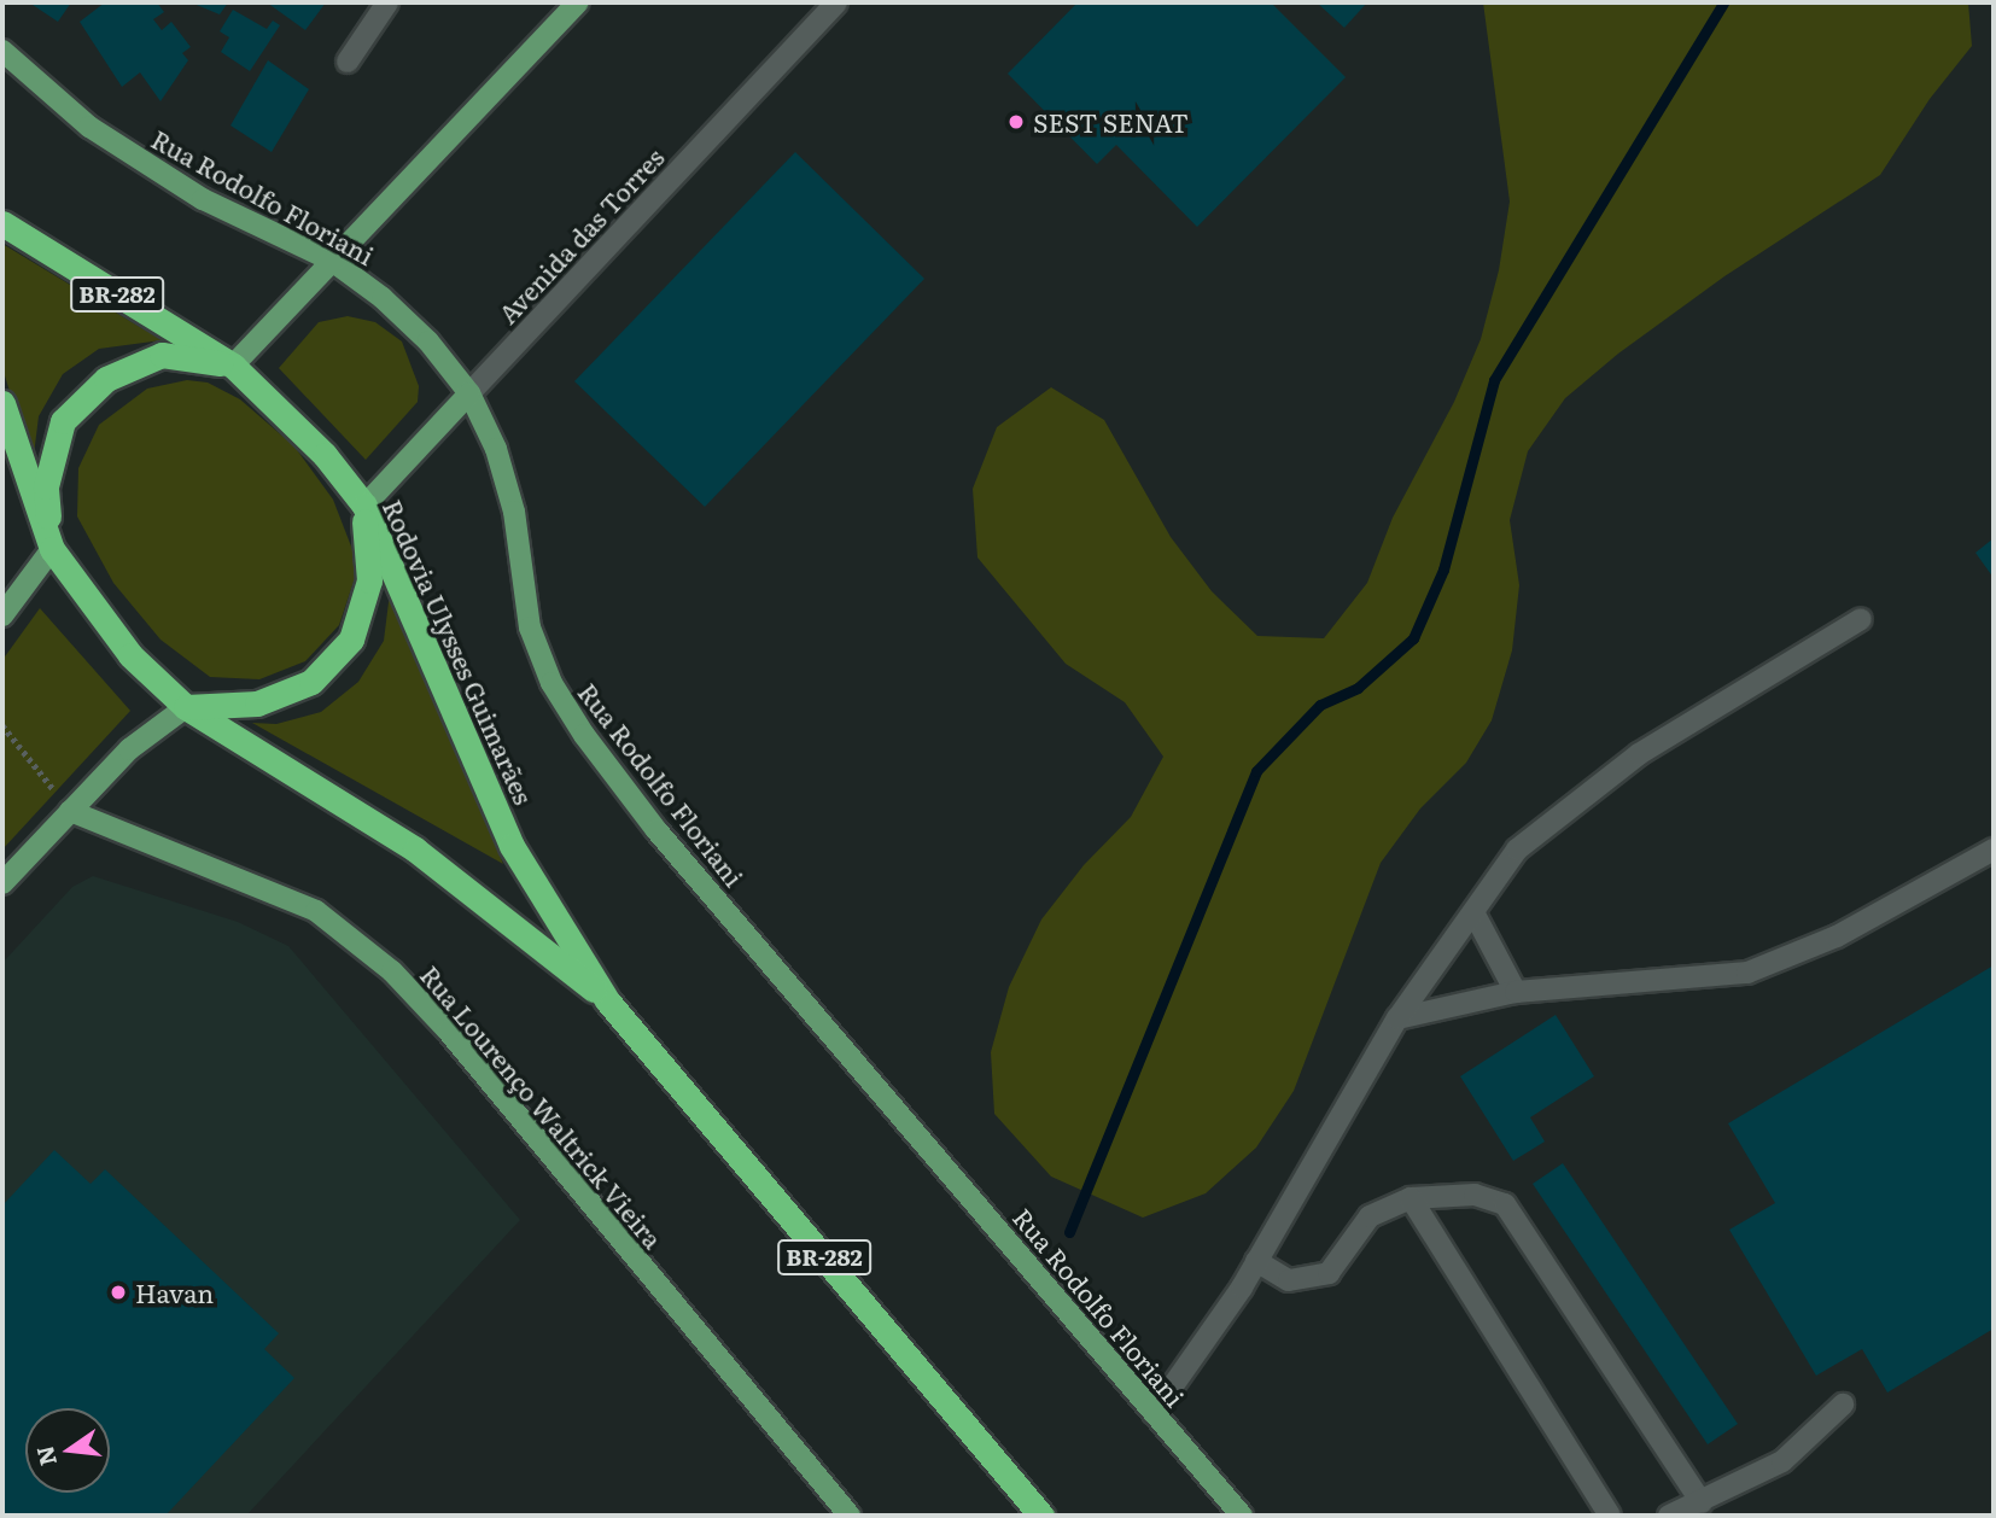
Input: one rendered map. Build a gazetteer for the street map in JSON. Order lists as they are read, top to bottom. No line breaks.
{"streets":{"highway":["BR-282","Rodovia Ulysses Guimarães"],"main road":["Rua Rodolfo Floriani","Avenida das Torres","Rua Lourenço Waltrick Vieira"]},"crossings":[["Rua Rodolfo Floriani","Avenida das Torres"],["Avenida das Torres","Rodovia Ulysses Guimarães"]],"places":["SEST SENAT","Havan"],"north":"left"}
